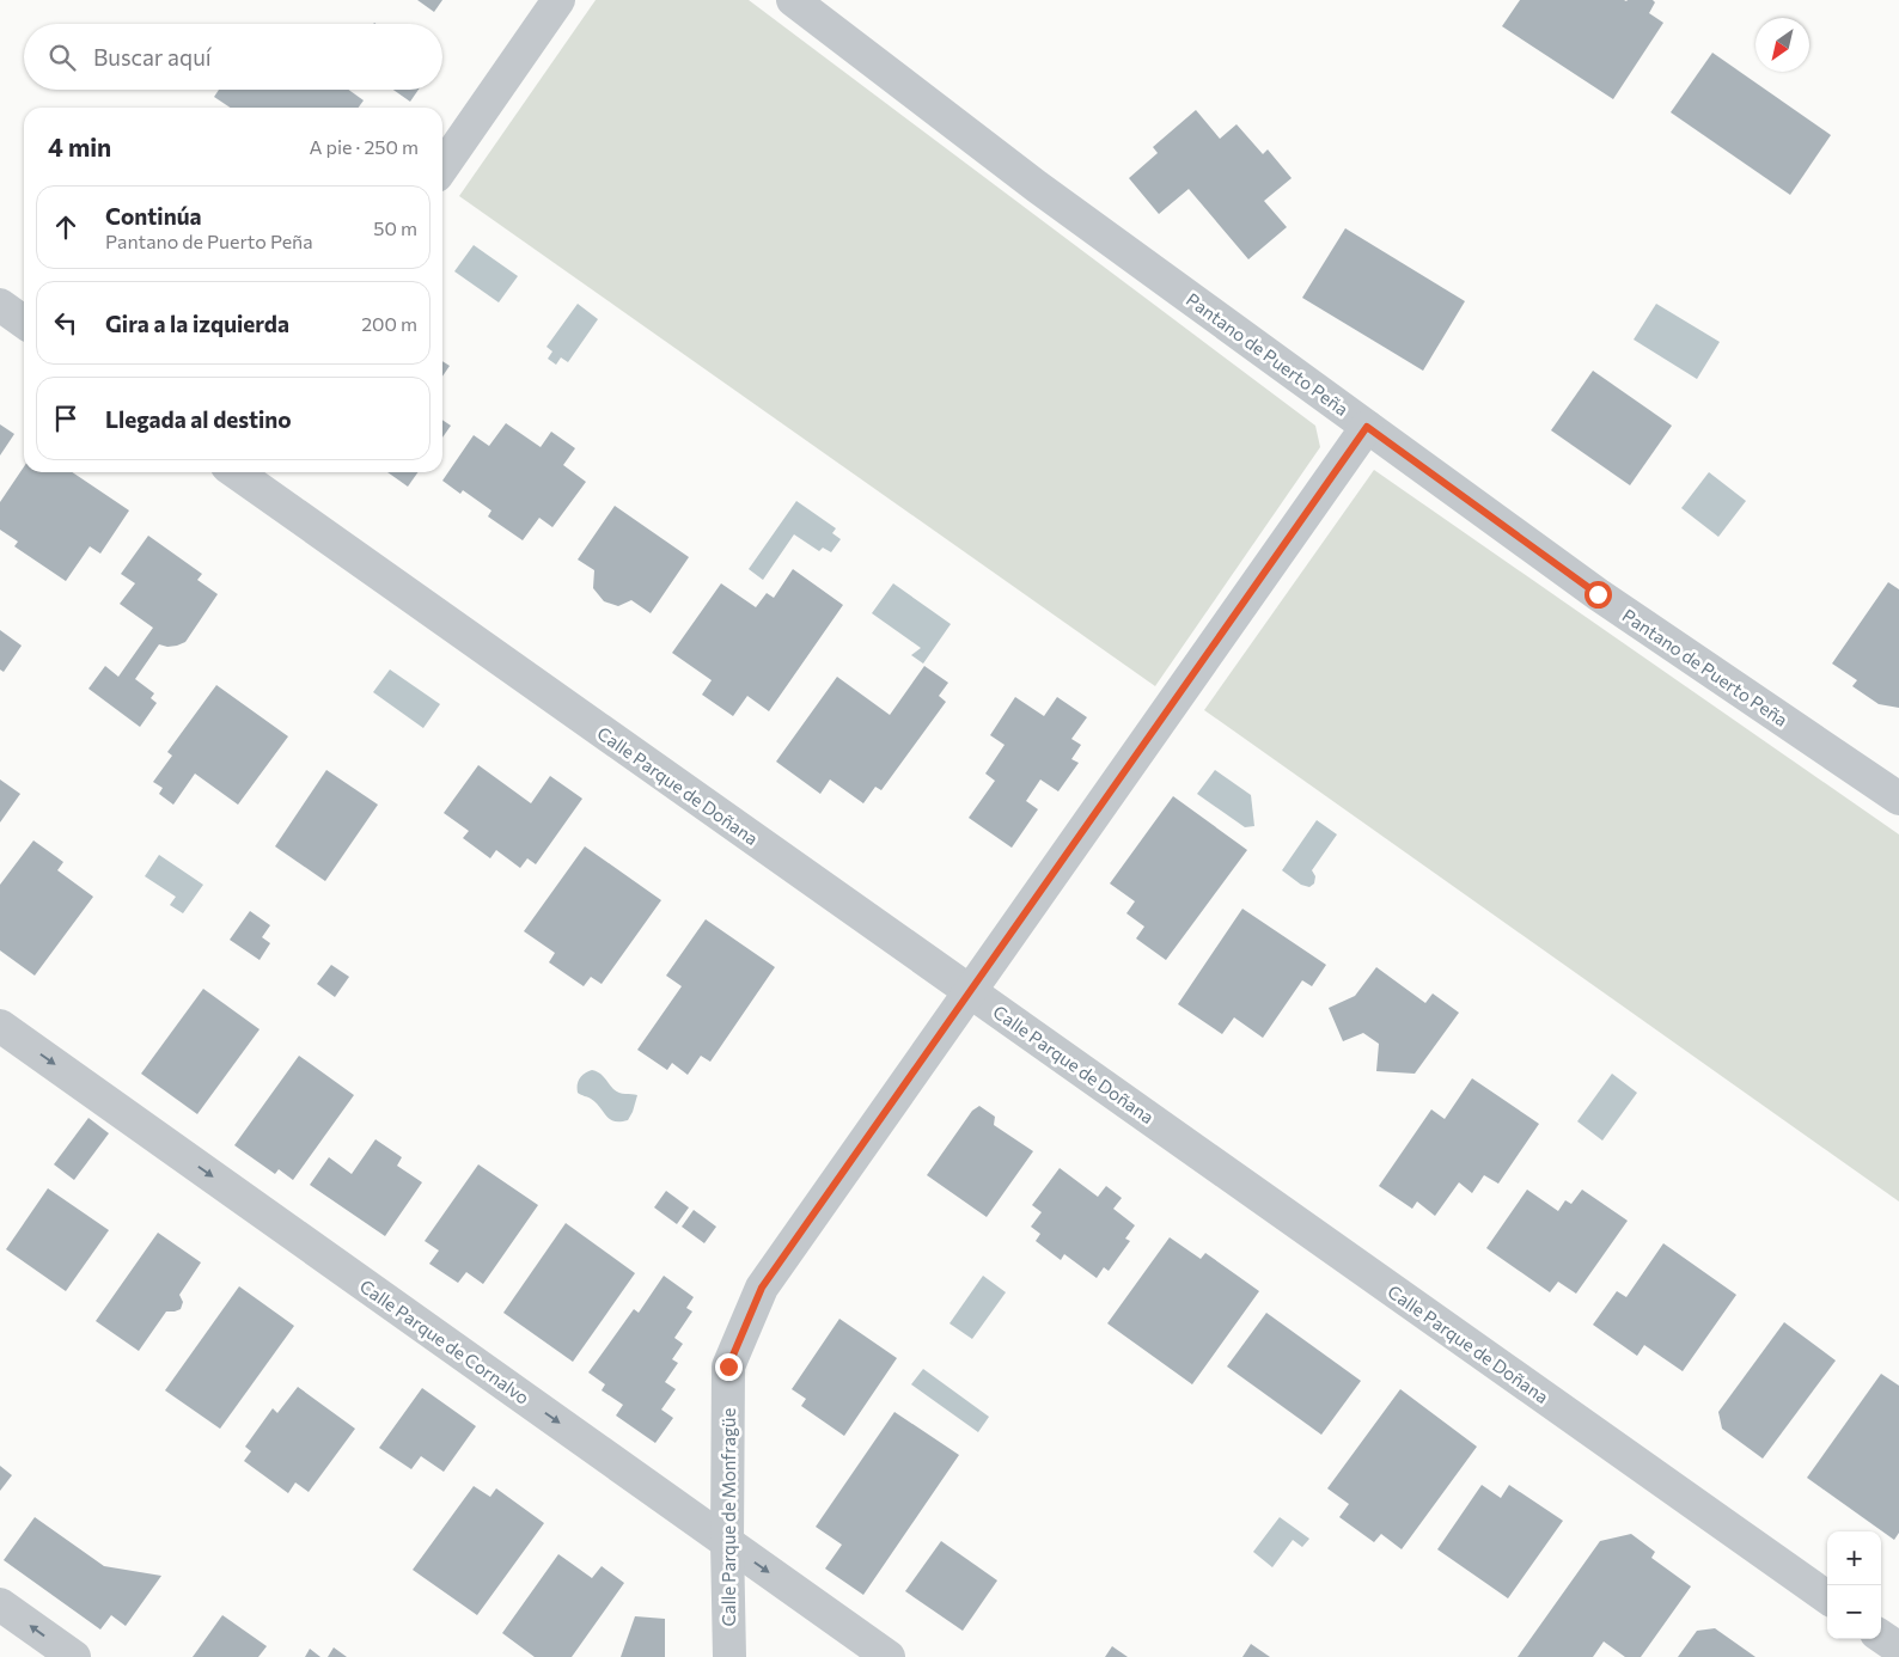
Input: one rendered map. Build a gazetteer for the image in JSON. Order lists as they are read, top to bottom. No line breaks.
{"streets":{"street":["Pantano de Puerto Peña","Calle Parque de Doñana","Calle Parque de Cornalvo","Calle Parque de Monfragüe"]},"crossings":[["Pantano de Puerto Peña","Calle Parque de Monfragüe"],["Calle Parque de Doñana","Calle Parque de Monfragüe"],["Calle Parque de Cornalvo","Calle Parque de Monfragüe"]],"one_way":["Calle Parque de Cornalvo"],"north":"bottom left","page":{"search":"Buscar aquí","heading":["4 min","A pie · 250 m"],"list":[["Continúa","Pantano de Puerto Peña","50 m"],["Gira a la izquierda","200 m"],"Llegada al destino"],"map_buttons":["+","−"]}}
